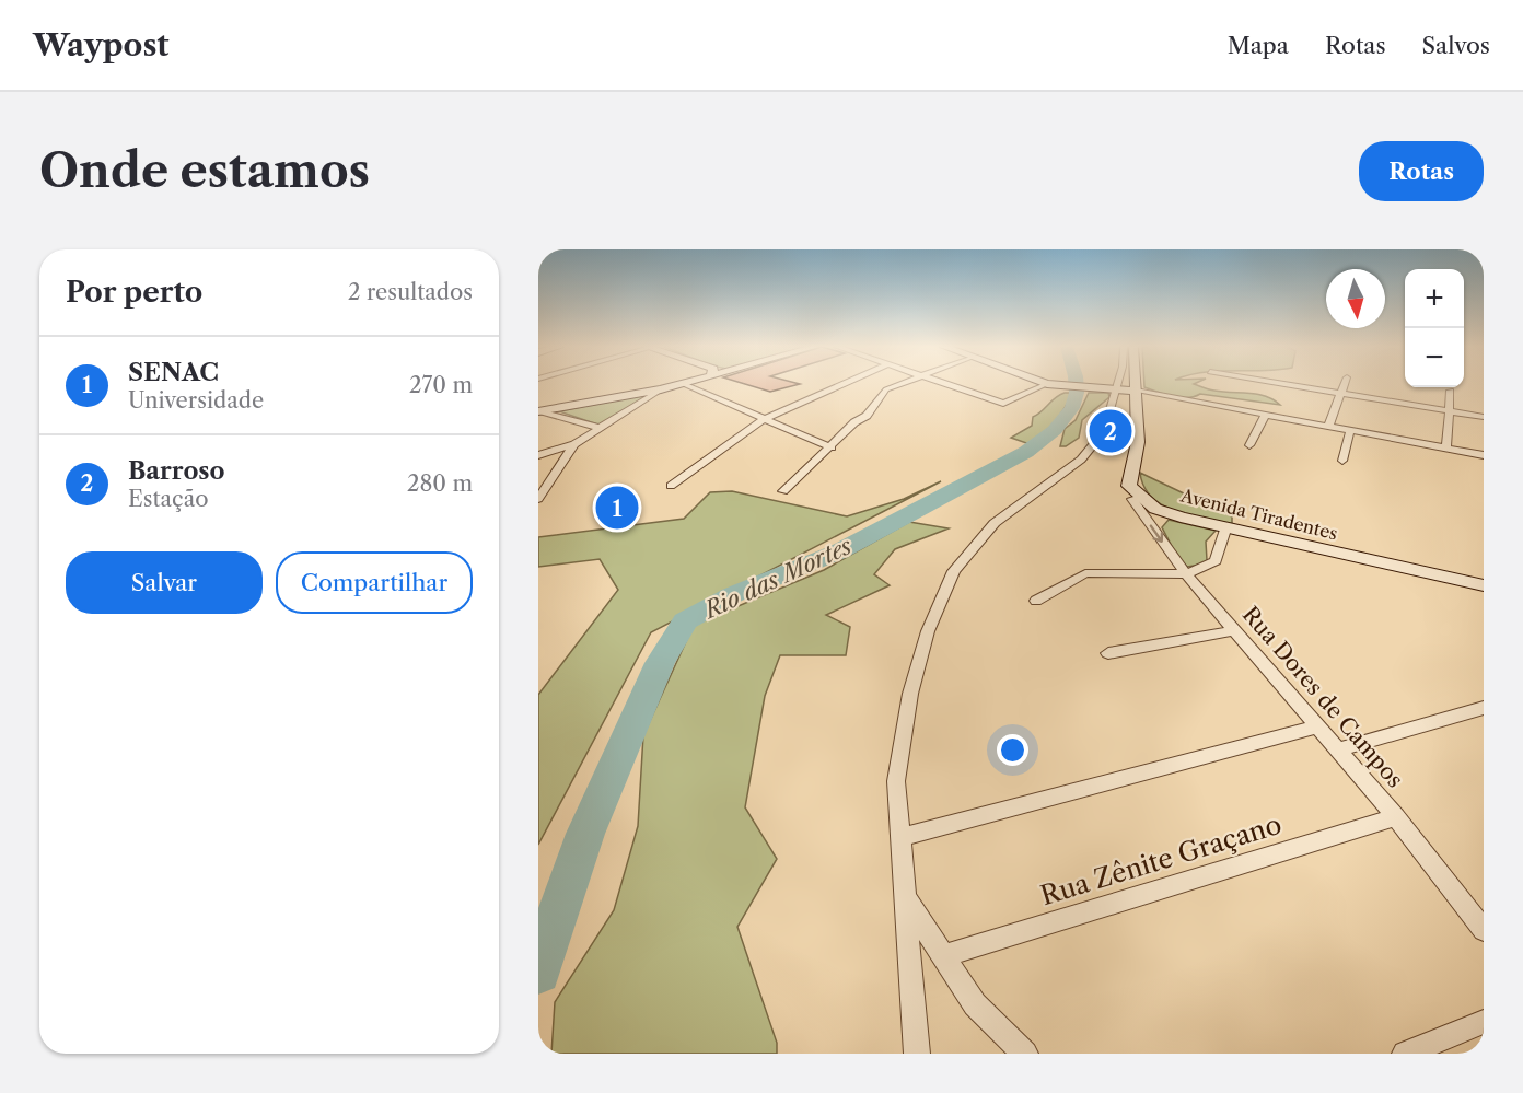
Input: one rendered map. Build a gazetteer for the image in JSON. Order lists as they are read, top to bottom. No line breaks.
{"streets":{"street":["Avenida Tiradentes","Rua Dores de Campos","Rua Zênite Graçano"]},"crossings":[["Avenida Tiradentes","Rua Dores de Campos"],["Rua Dores de Campos","Rua Zênite Graçano"]],"water":["Rio das Mortes"],"north":"bottom","page":{"header":"Waypost","nav":["Mapa","Rotas","Salvos"],"buttons":["Rotas",["Salvar","Compartilhar"]],"title":"Onde estamos","heading":["Por perto","2 resultados"],"map_buttons":["+","−"],"list":[{"mark":"1","name":"SENAC","note":"Universidade","value":"270 m"},{"mark":"2","name":"Barroso","note":"Estação","value":"280 m"}],"pins":["2","1"]}}
